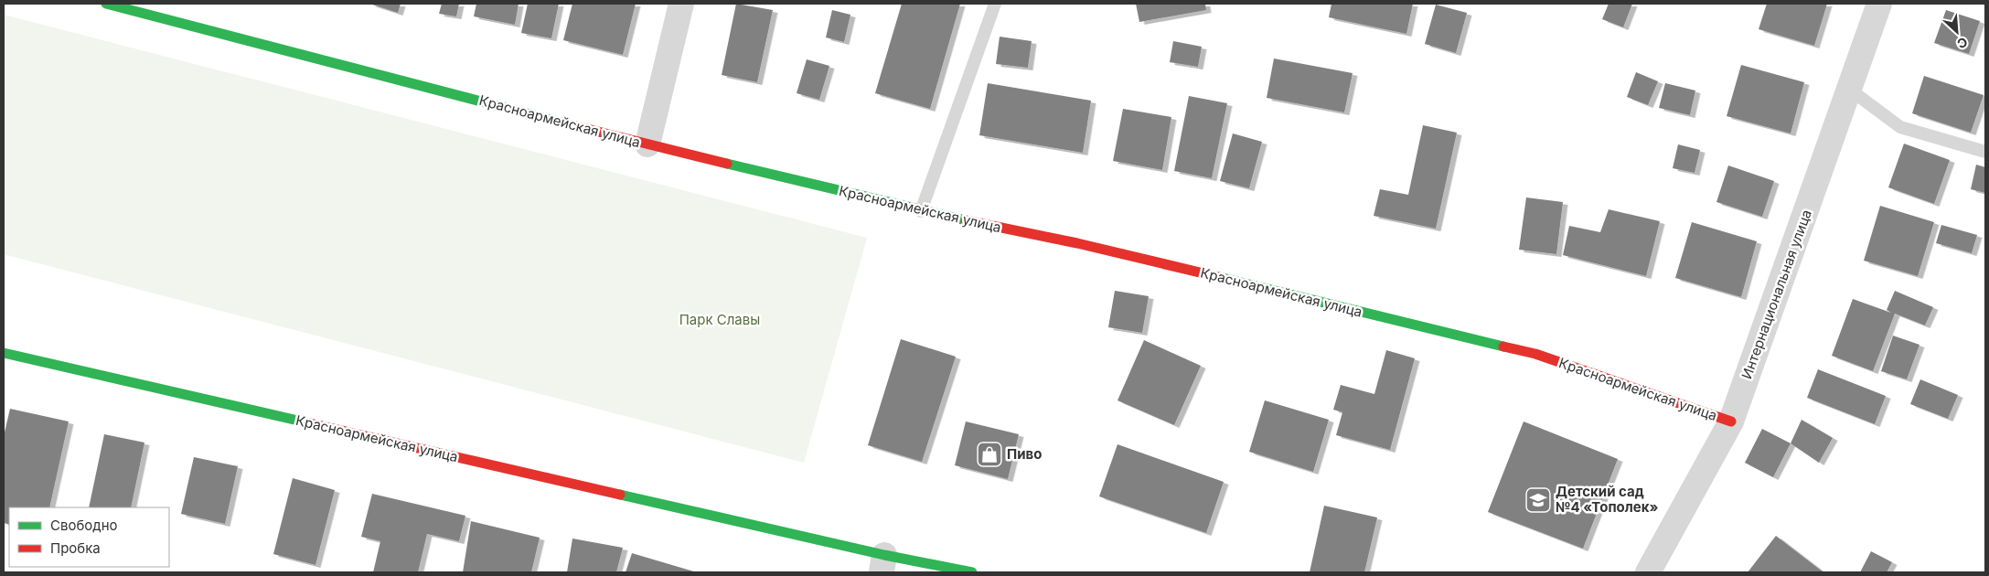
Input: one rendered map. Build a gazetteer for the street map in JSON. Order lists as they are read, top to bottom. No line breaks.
{"streets":{"street":["Красноармейская улица","Интернациональная улица"]},"crossings":[["Красноармейская улица","Интернациональная улица"]],"parks":["Парк Славы"],"places":{"shop":["Пиво"],"school or university":["Детский сад №4 «Тополек»"]},"legend":["Свободно","Пробка"],"north":"bottom right"}
